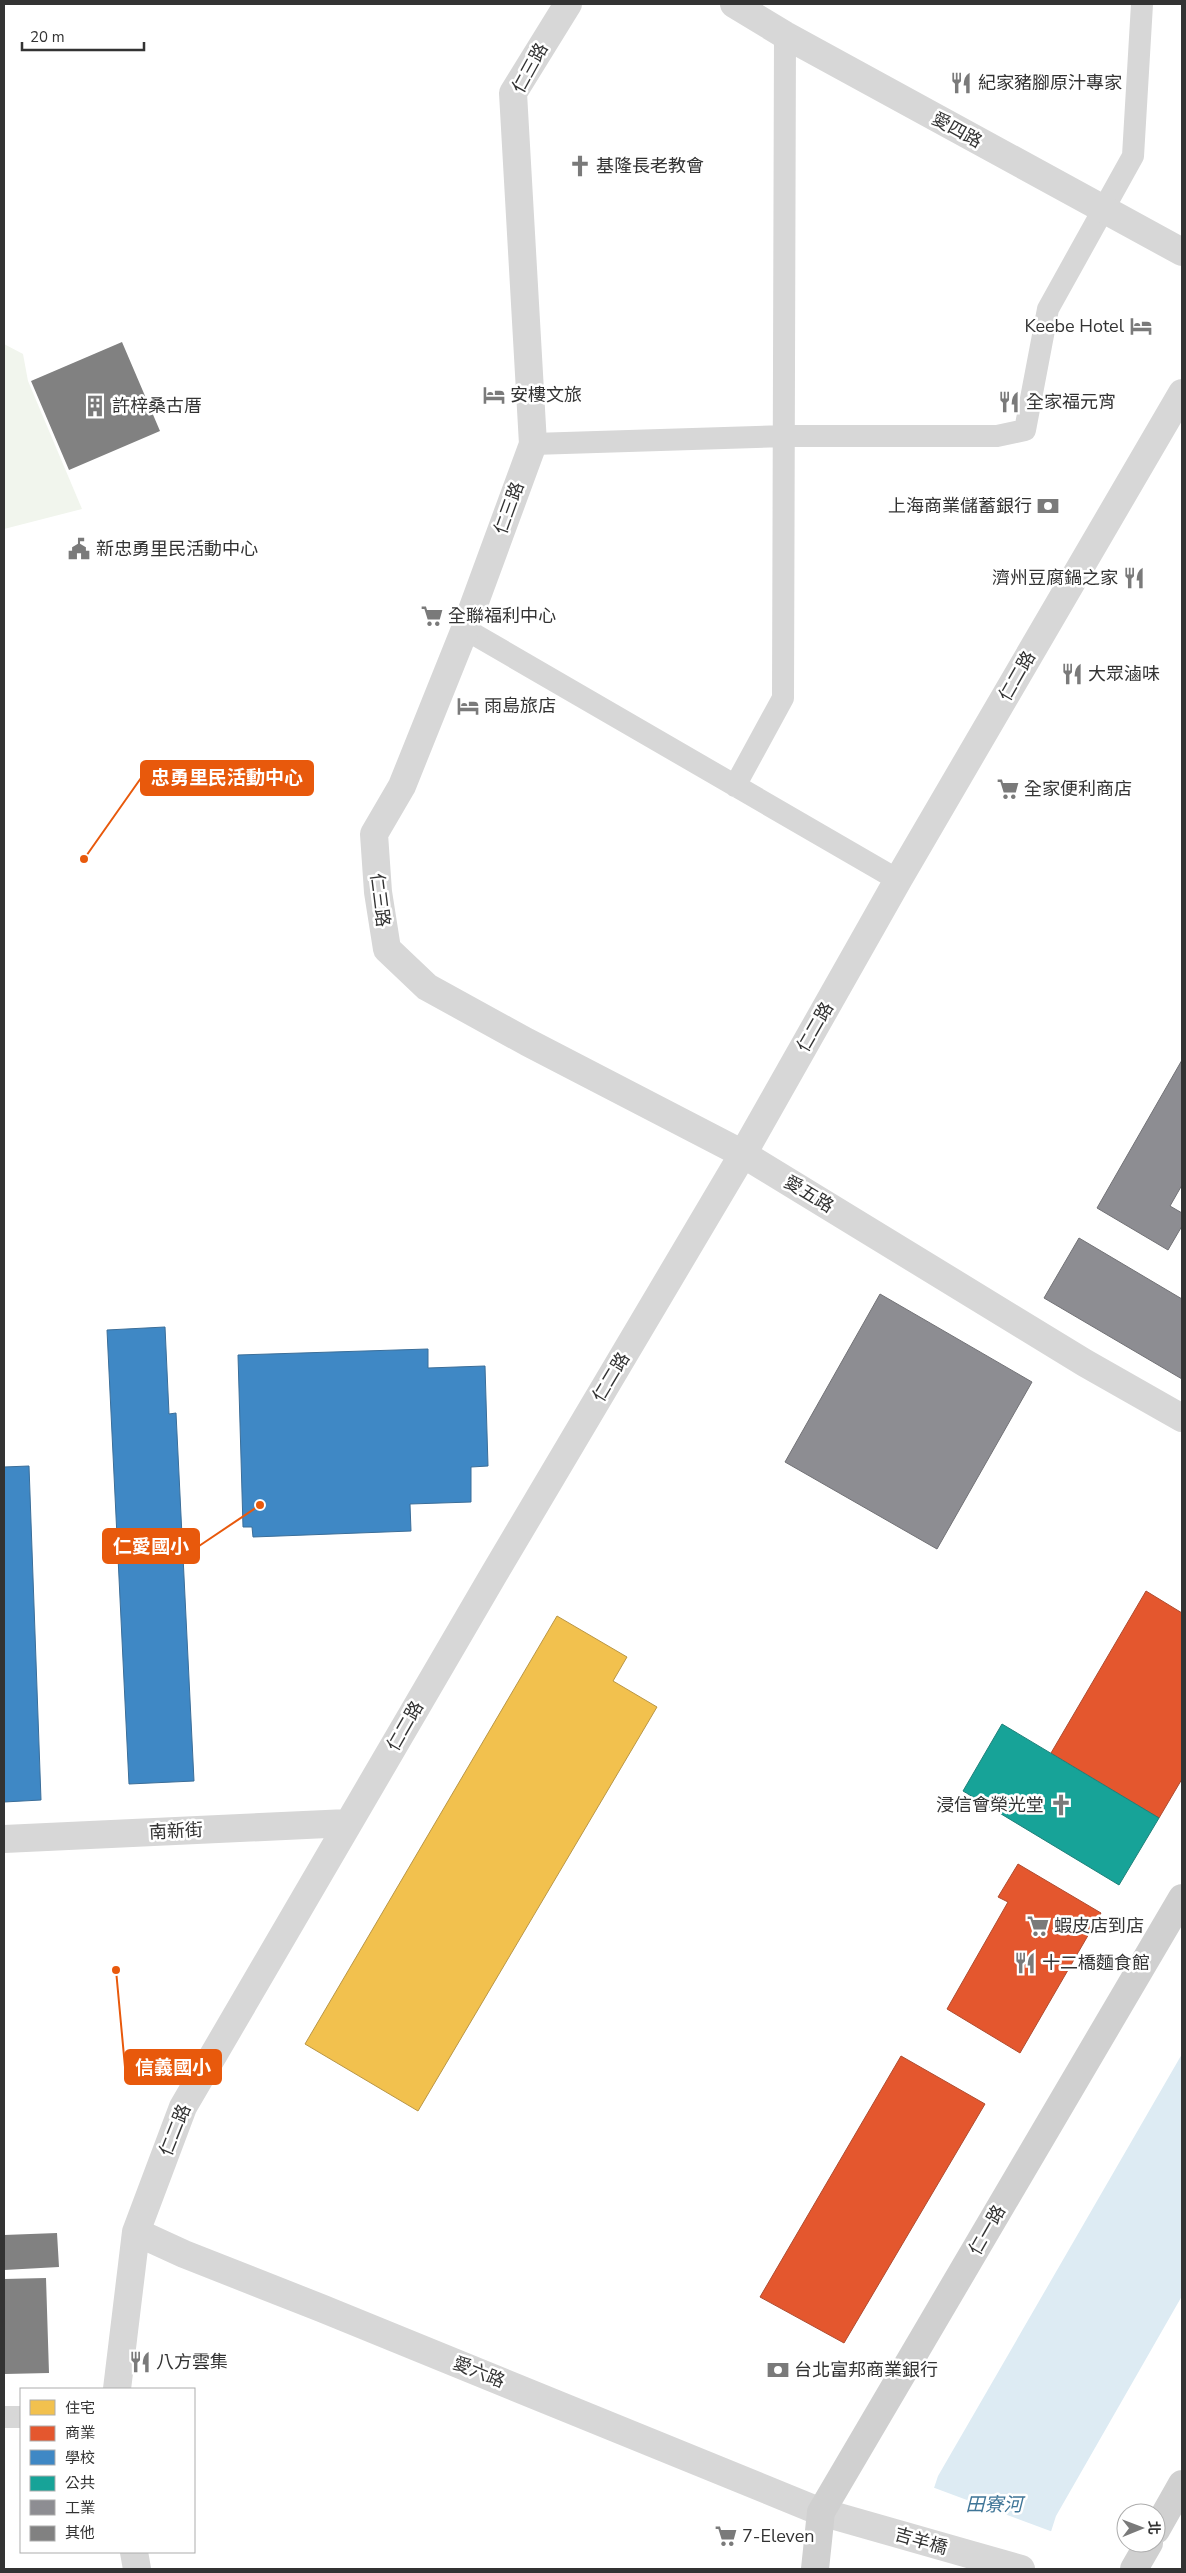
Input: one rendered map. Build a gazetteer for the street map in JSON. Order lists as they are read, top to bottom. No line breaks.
{"streets":{"street":["仁三路","愛四路","仁二路","愛五路","南新街","仁一路","愛六路","吉羊橋"]},"crossings":[["仁三路","愛五路"],["仁二路","愛五路"],["仁二路","南新街"],["仁二路","愛六路"],["仁一路","愛六路"],["仁一路","吉羊橋"],["愛六路","吉羊橋"]],"water":["田寮河"],"places":{"restaurant":["紀家豬腳原汁專家","全家福元宵","濟州豆腐鍋之家","大眾滷味","十二橋麵食館","八方雲集"],"church":["基隆長老教會","浸信會榮光堂"],"hotel":["Keebe Hotel","安樓文旅","雨島旅店"],"building":["許梓桑古厝"],"bank":["上海商業儲蓄銀行","台北富邦商業銀行"],"public building":["新忠勇里民活動中心"],"supermarket":["全聯福利中心","全家便利商店","蝦皮店到店","7-Eleven"],"other":["忠勇里民活動中心","仁愛國小","信義國小"]},"legend":["住宅","商業","學校","公共","工業","其他"],"scale_bar":"20 m","north":"right"}
